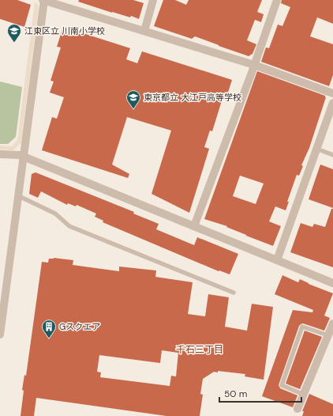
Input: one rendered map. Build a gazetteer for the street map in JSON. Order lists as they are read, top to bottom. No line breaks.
{"districts":["千石三丁目"],"places":{"school or university":["江東区立 川南小学校","東京都立 大江戸高等学校"],"building":["Gスクエア"]},"scale_bar":"50 m"}
